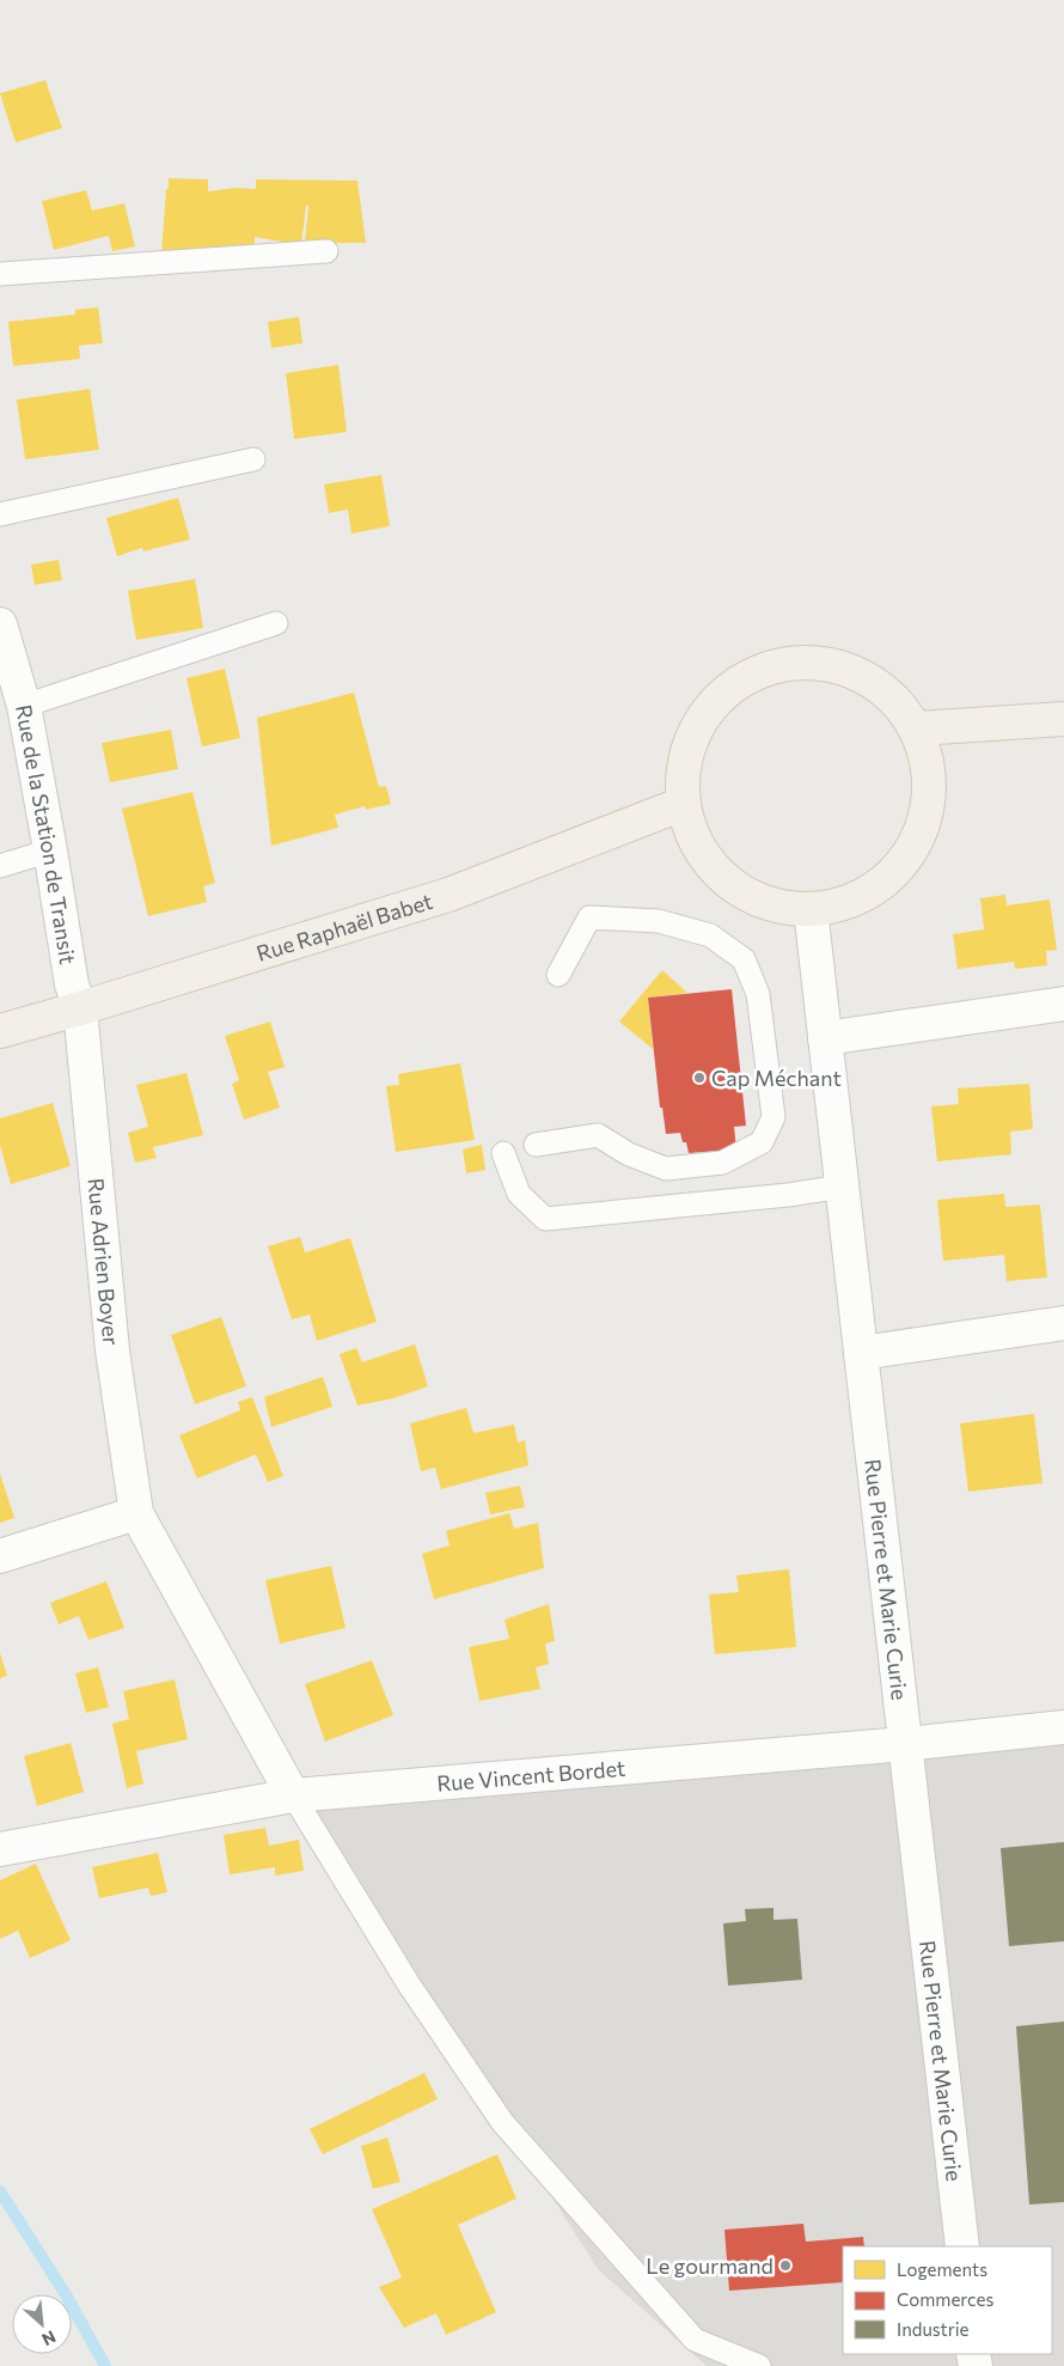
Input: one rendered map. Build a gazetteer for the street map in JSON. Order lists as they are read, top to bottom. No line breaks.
{"streets":{"main road":["Rue Raphaël Babet"],"street":["Rue de la Station de Transit","Rue Adrien Boyer","Rue Pierre et Marie Curie","Rue Vincent Bordet"]},"crossings":[["Rue de la Station de Transit","Rue Raphaël Babet"],["Rue de la Station de Transit","Rue Adrien Boyer"],["Rue Raphaël Babet","Rue Adrien Boyer"],["Rue Adrien Boyer","Rue Vincent Bordet"],["Rue Pierre et Marie Curie","Rue Vincent Bordet"]],"places":["Cap Méchant","Le gourmand"],"legend":["Logements","Commerces","Industrie"],"north":"bottom right"}
